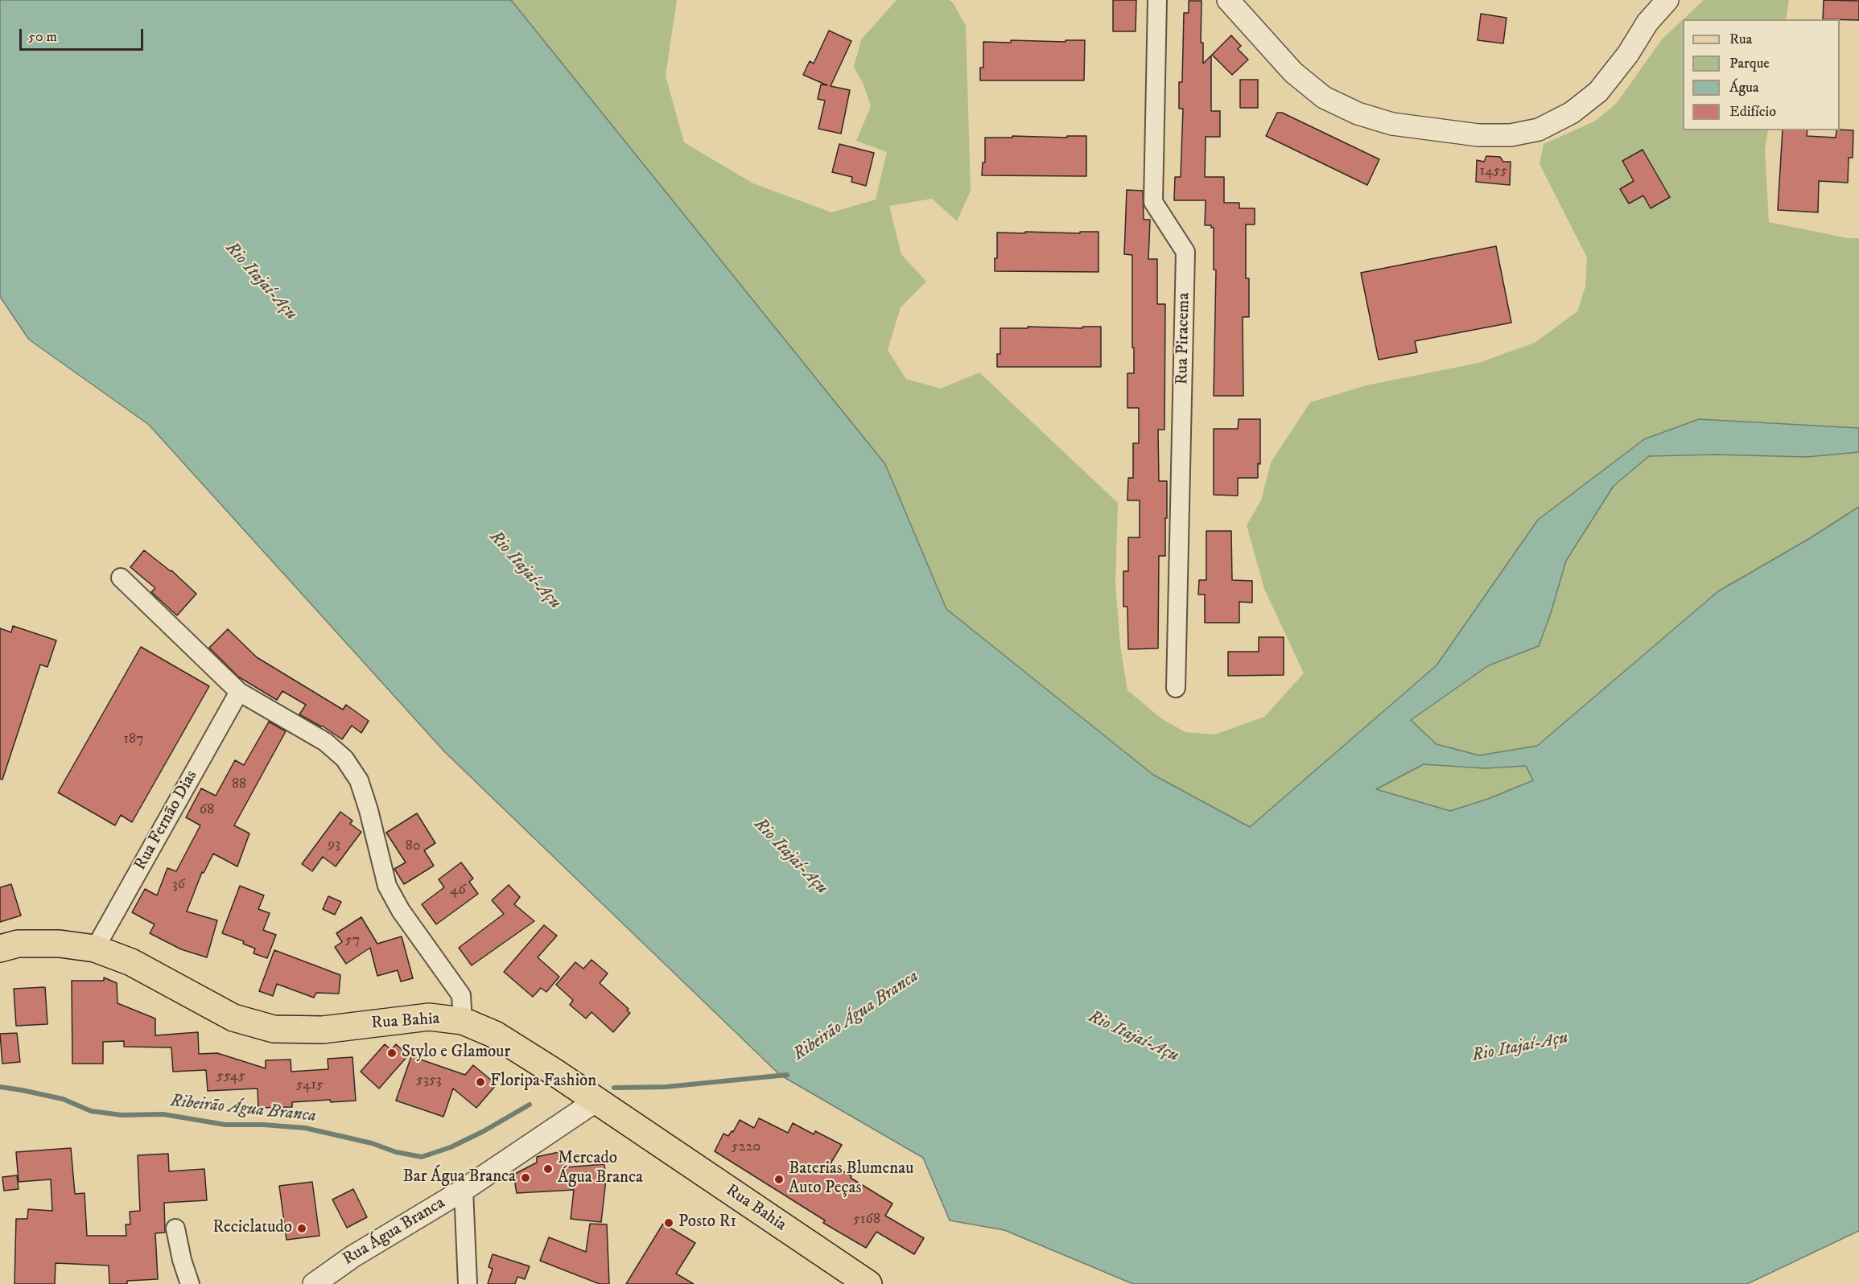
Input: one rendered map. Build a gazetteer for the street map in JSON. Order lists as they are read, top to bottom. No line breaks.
{"streets":{"main road":["Rua Bahia"],"street":["Rua Piracema","Rua Fernão Dias","Rua Água Branca"]},"crossings":[["Rua Fernão Dias","Rua Bahia"],["Rua Bahia","Rua Água Branca"]],"water":["Rio Itajaí-Açu","Ribeirão Água Branca"],"places":["Stylo e Glamour","Floripa Fashion","Mercado Água Branca","Bar Água Branca","Baterias Blumenau Auto Peças","Posto R1","Reciclatudo"],"house_numbers":["1455","187","88","68","93","80","36","46","57","5545","5353","5415","5220","5168"],"legend":["Rua","Parque","Água","Edifício"],"scale_bar":"50 m"}
